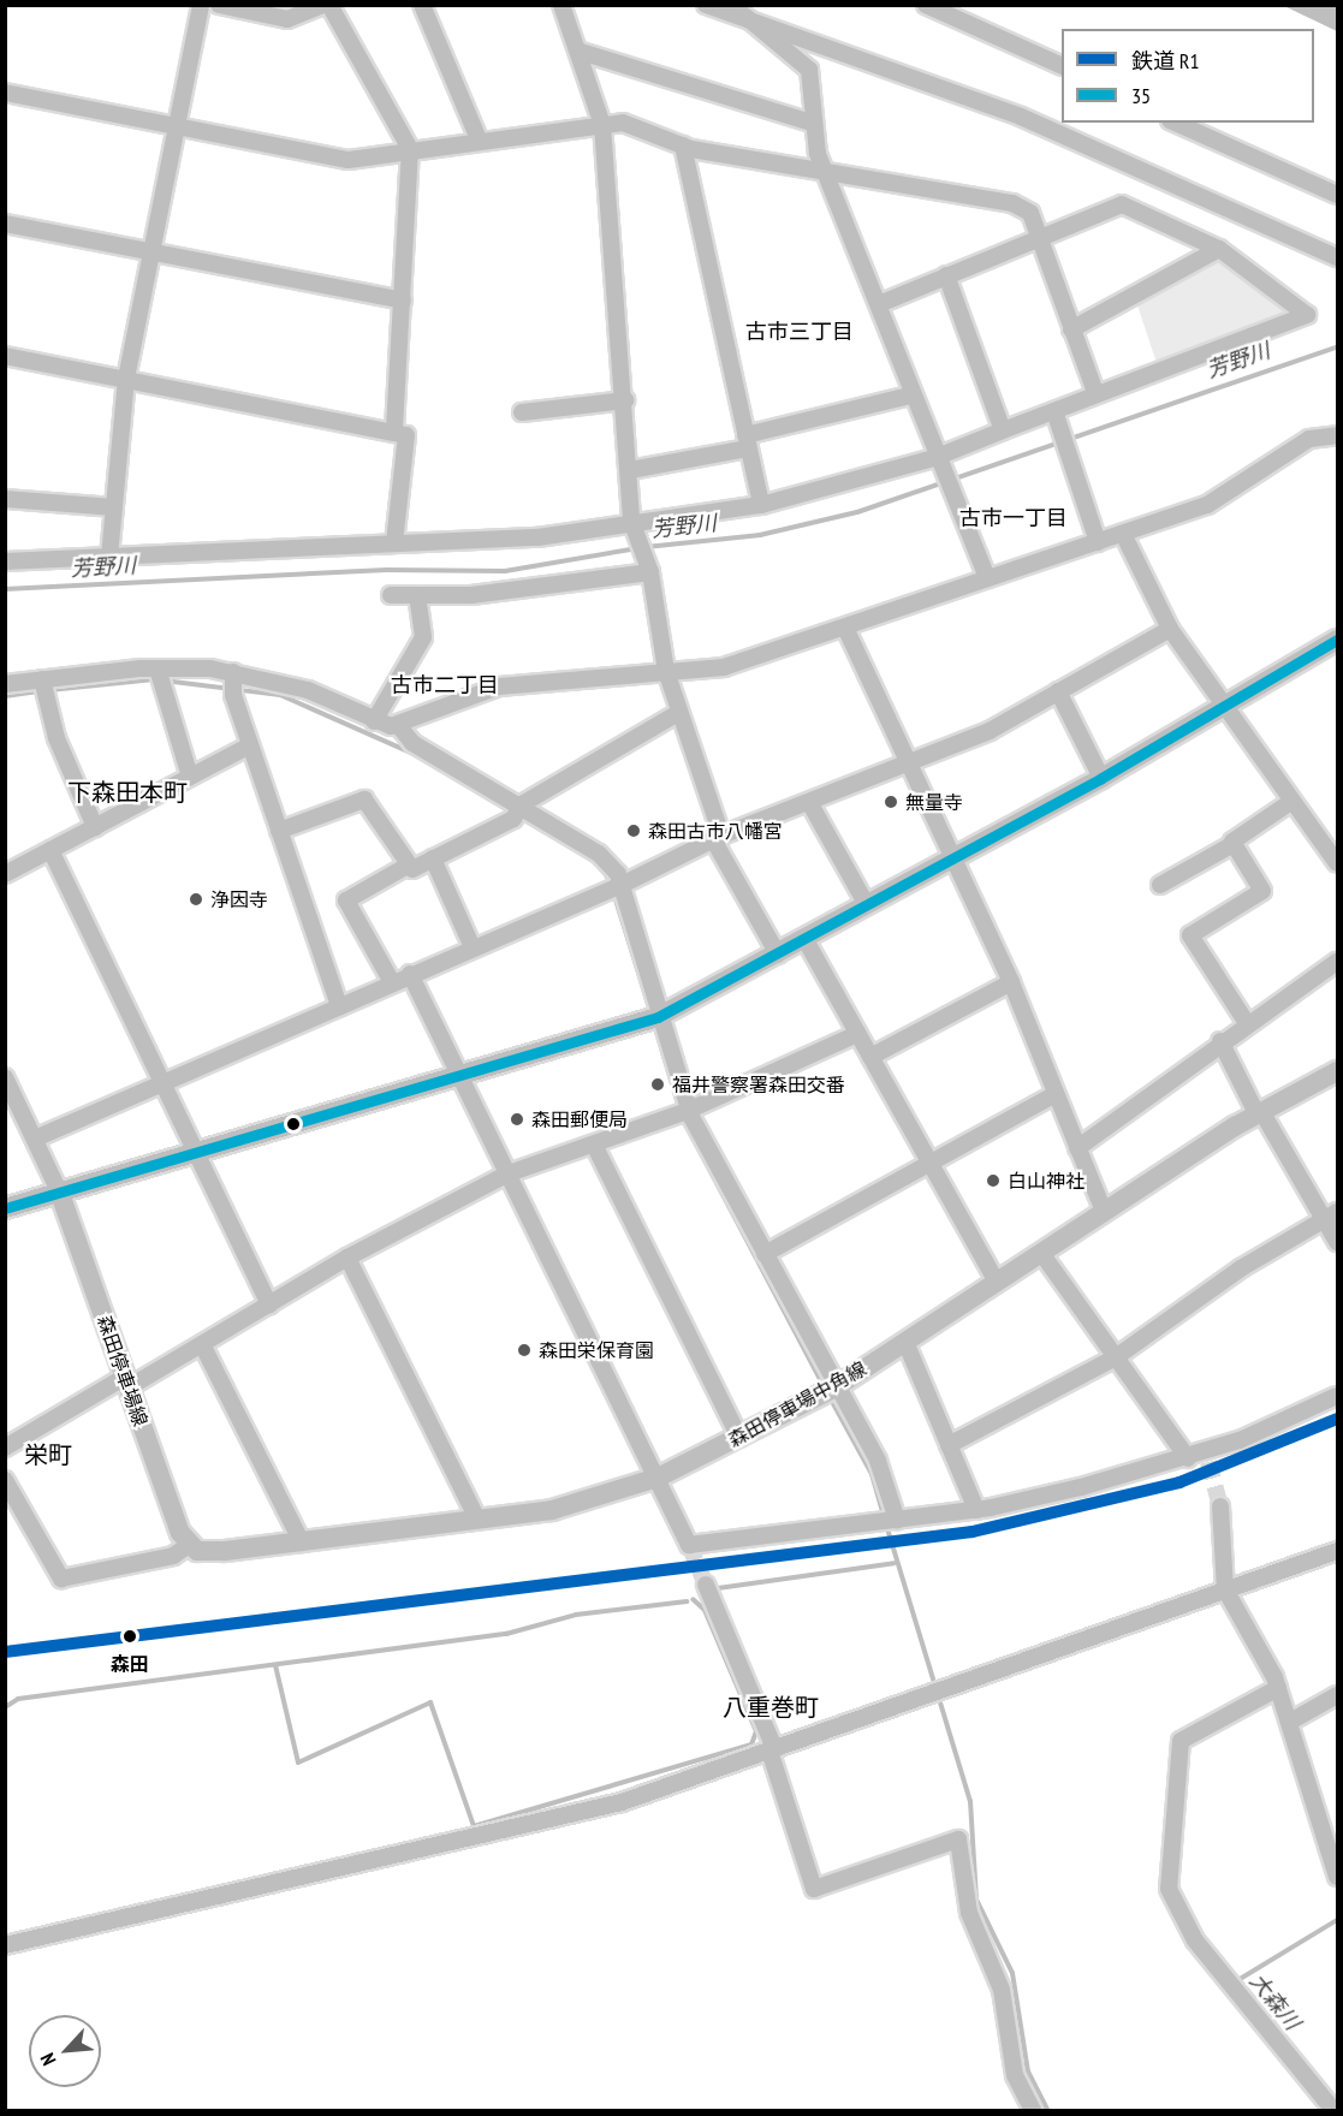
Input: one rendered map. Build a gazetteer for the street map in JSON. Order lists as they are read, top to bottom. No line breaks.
{"streets":{"main road":["森田停車場線","森田停車場中角線"]},"crossings":[["森田停車場線","森田停車場中角線"]],"districts":["古市三丁目","古市一丁目","古市二丁目","下森田本町","栄町","八重巻町"],"water":["芳野川","大森川"],"places":["無量寺","森田古市八幡宮","浄因寺","福井警察署森田交番","森田郵便局","白山神社","森田栄保育園","森田"],"lines":["transit line 35","rail line R1"],"legend":["鉄道 R1","35"],"north":"bottom left"}
